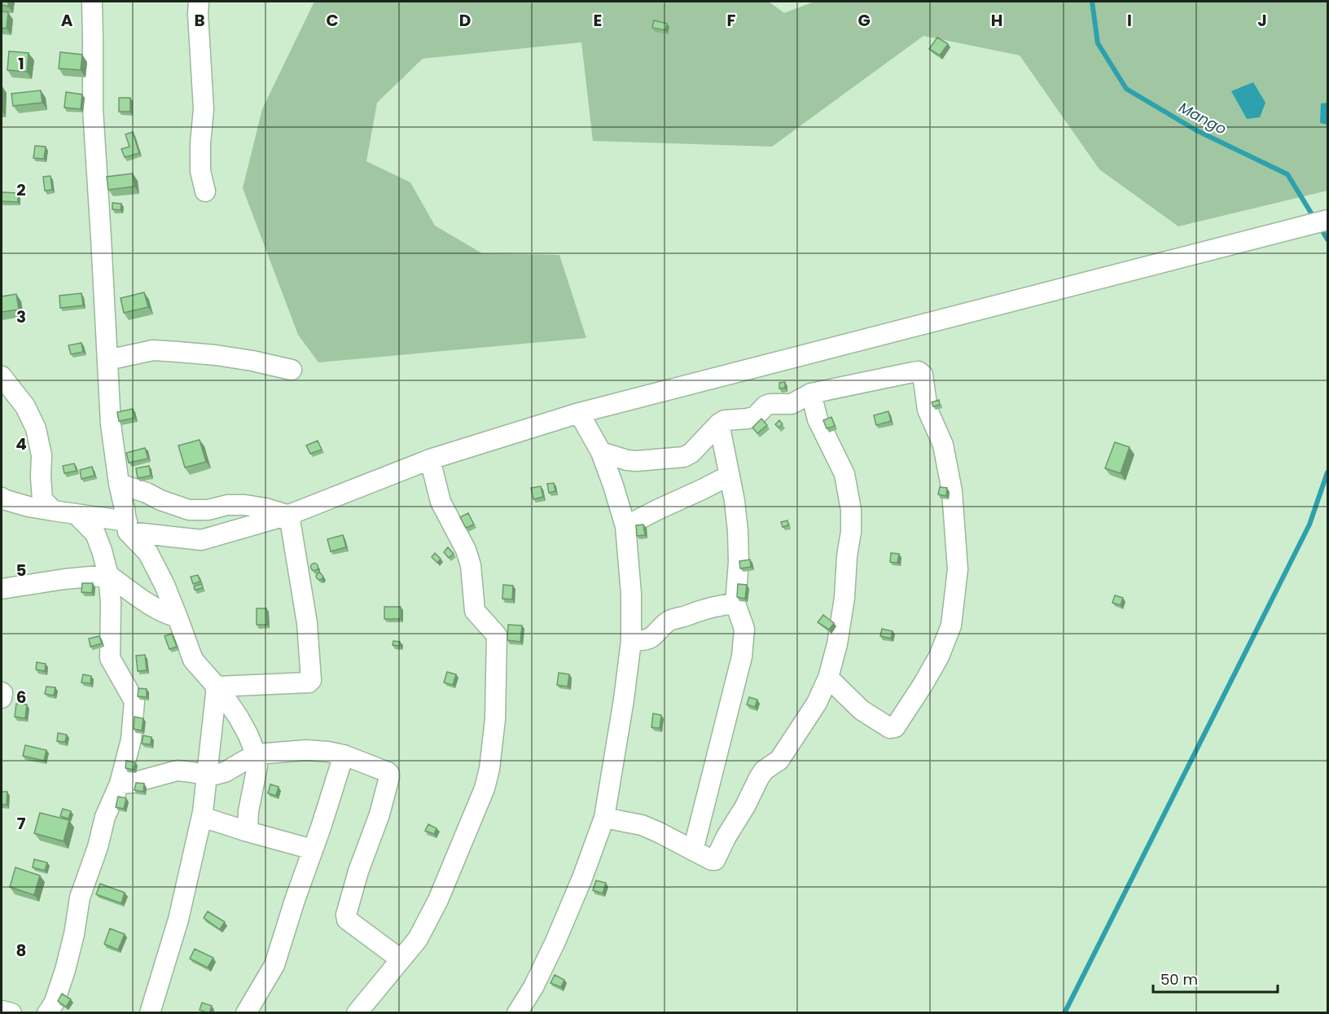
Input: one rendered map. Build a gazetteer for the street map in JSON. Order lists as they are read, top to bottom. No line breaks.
{"water":["Mango"],"scale_bar":"50 m","grid":{"columns":["A","B","C","D","E","F","G","H","I","J"],"rows":["1","2","3","4","5","6","7","8"]}}
